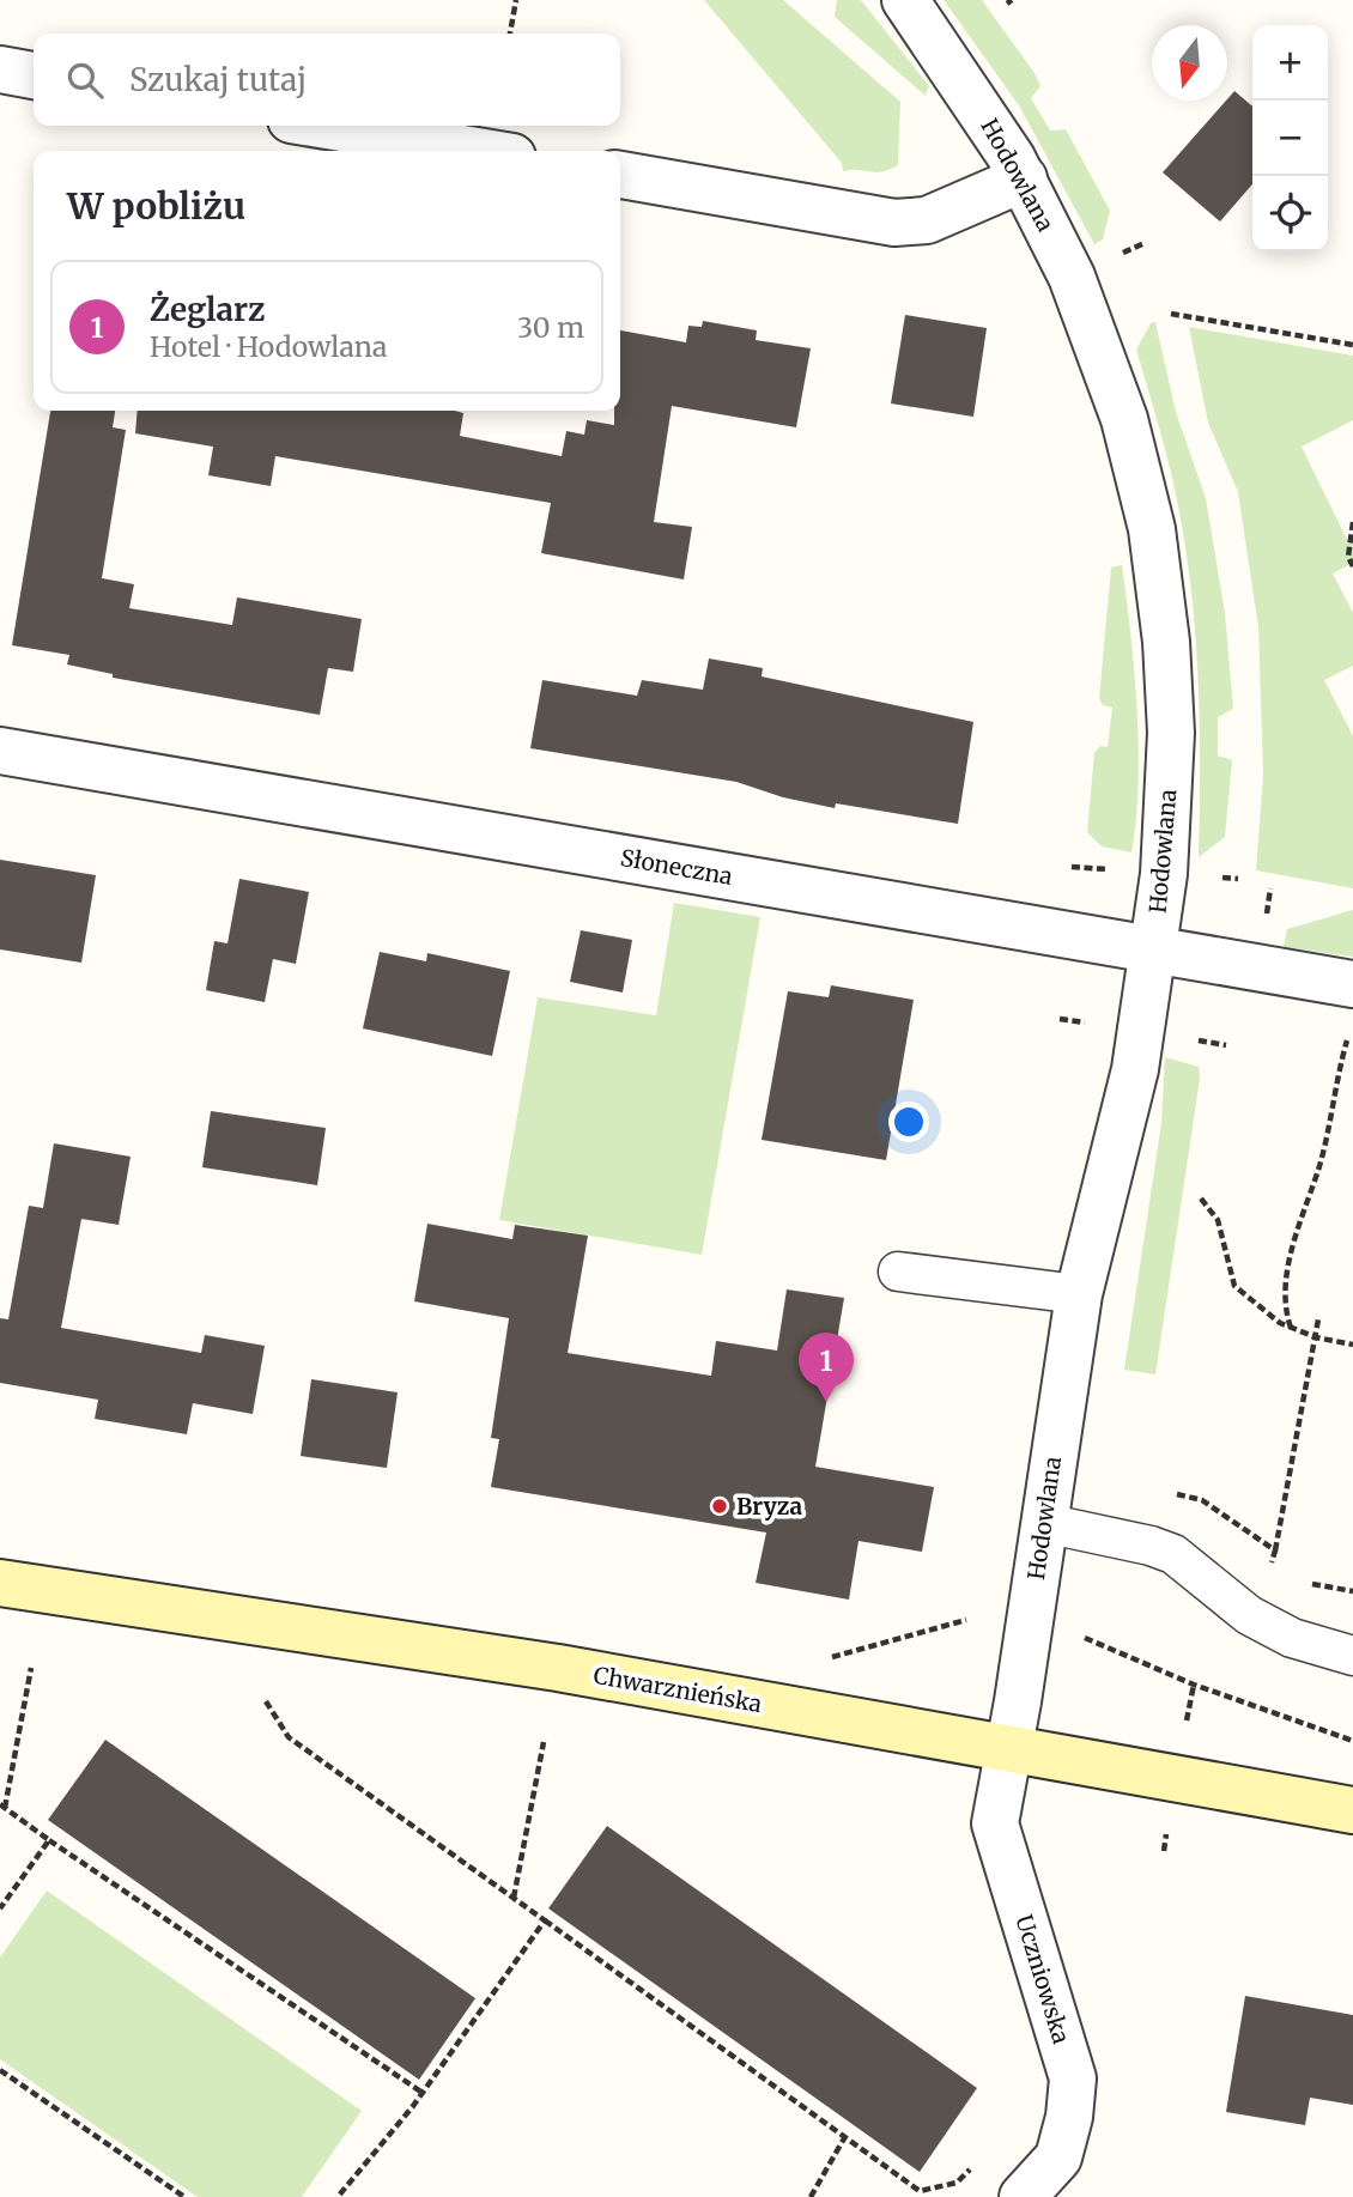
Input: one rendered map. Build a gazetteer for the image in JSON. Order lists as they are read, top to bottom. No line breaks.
{"streets":{"main road":["Chwarznieńska"],"street":["Hodowlana","Słoneczna","Uczniowska"]},"crossings":[["Hodowlana","Słoneczna"],["Hodowlana","Chwarznieńska"],["Hodowlana","Uczniowska"],["Chwarznieńska","Uczniowska"]],"places":["Bryza"],"north":"bottom","page":{"map_buttons":["+","−"],"search":"Szukaj tutaj","heading":"W pobliżu","list":[{"mark":"1","name":"Żeglarz","note":"Hotel · Hodowlana","value":"30 m"}],"pins":"1"}}
